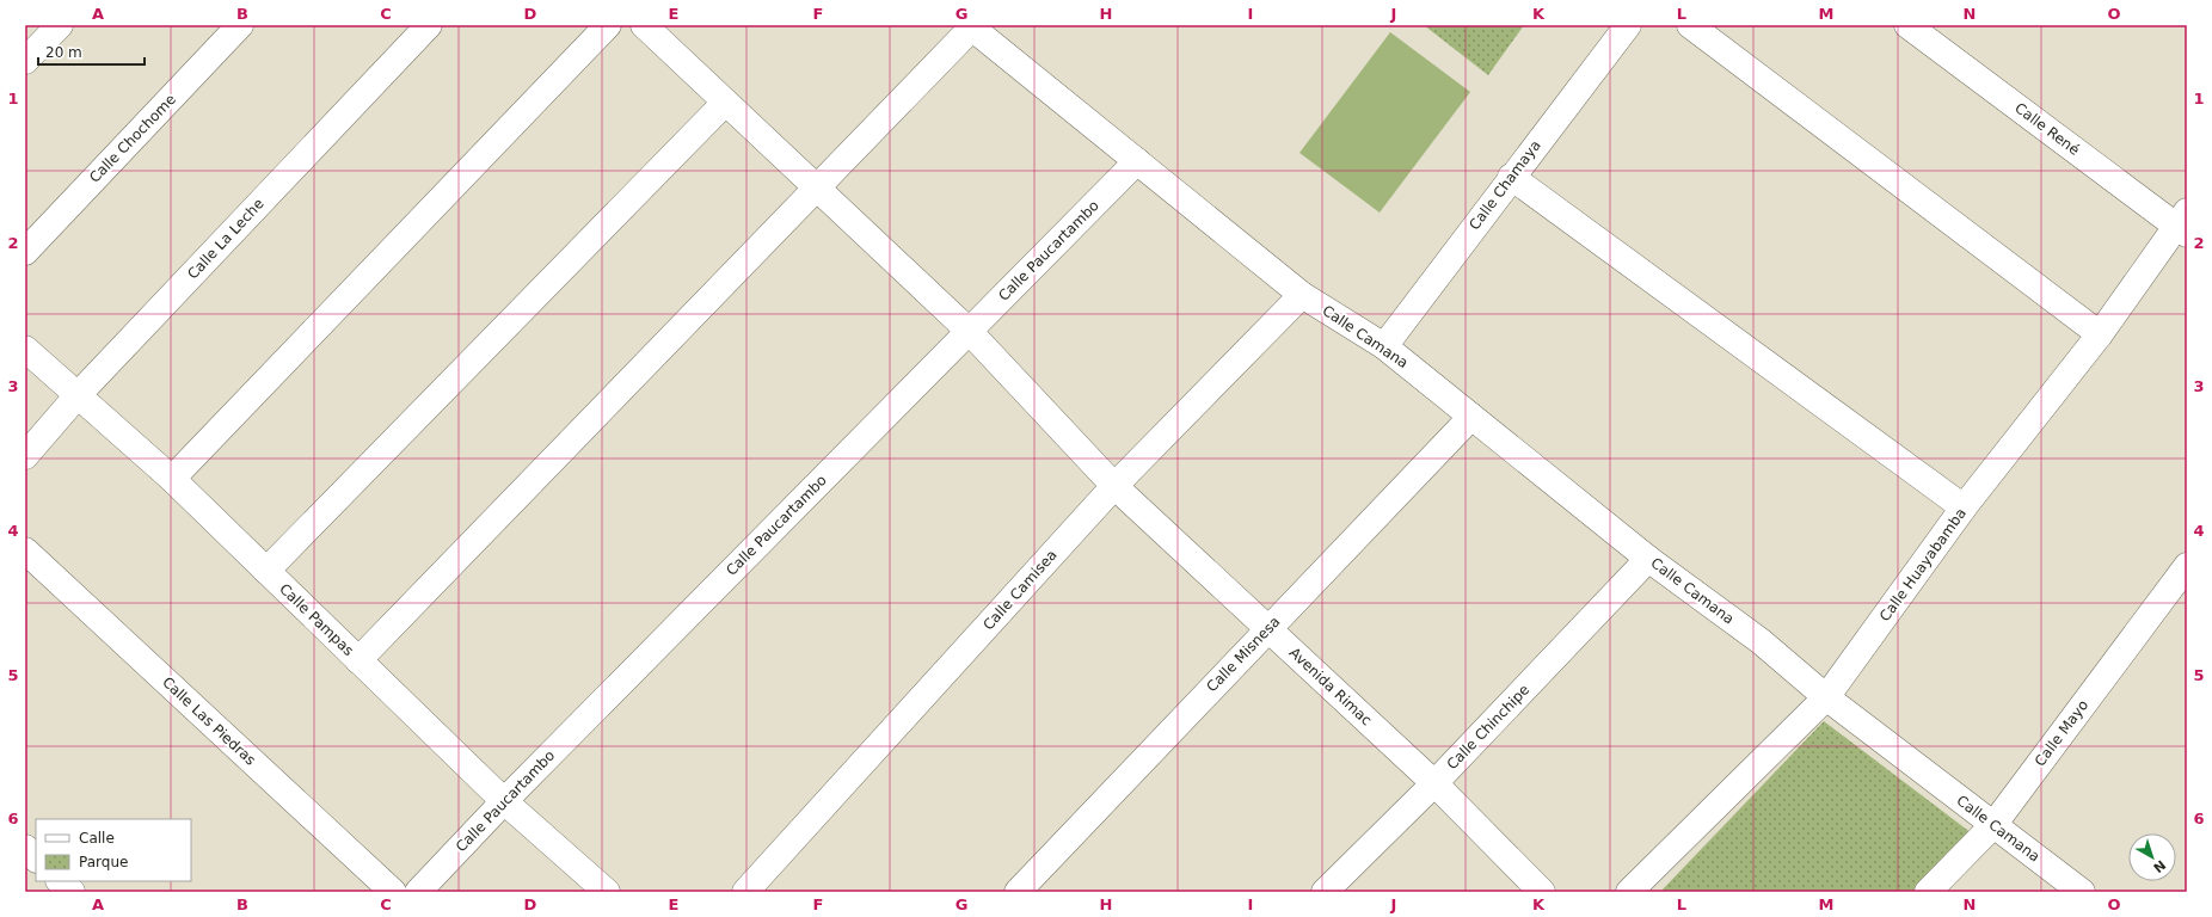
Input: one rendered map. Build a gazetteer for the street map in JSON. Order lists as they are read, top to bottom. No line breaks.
{"streets":{"street":["Calle René","Calle Chochome","Calle Chamaya","Calle La Leche","Calle Paucartambo","Calle Camana","Calle Huayabamba","Calle Camisea","Calle Pampas","Calle Misnesa","Avenida Rimac","Calle Las Piedras","Calle Chinchipe","Calle Mayo"]},"crossings":[["Calle René","Calle Huayabamba"],["Calle Chamaya","Calle Camana"],["Calle La Leche","Calle Pampas"],["Calle Paucartambo","Calle Camana"],["Calle Paucartambo","Calle Pampas"],["Calle Paucartambo","Avenida Rimac"],["Calle Camana","Calle Huayabamba"],["Calle Camana","Calle Camisea"],["Calle Camana","Calle Misnesa"],["Calle Camana","Calle Chinchipe"],["Calle Camana","Calle Mayo"],["Calle Camisea","Avenida Rimac"],["Calle Misnesa","Avenida Rimac"],["Avenida Rimac","Calle Chinchipe"]],"legend":["Calle","Parque"],"scale_bar":"20 m","north":"bottom right","grid":{"columns":["A","B","C","D","E","F","G","H","I","J","K","L","M","N","O"],"rows":["1","2","3","4","5","6"]}}
